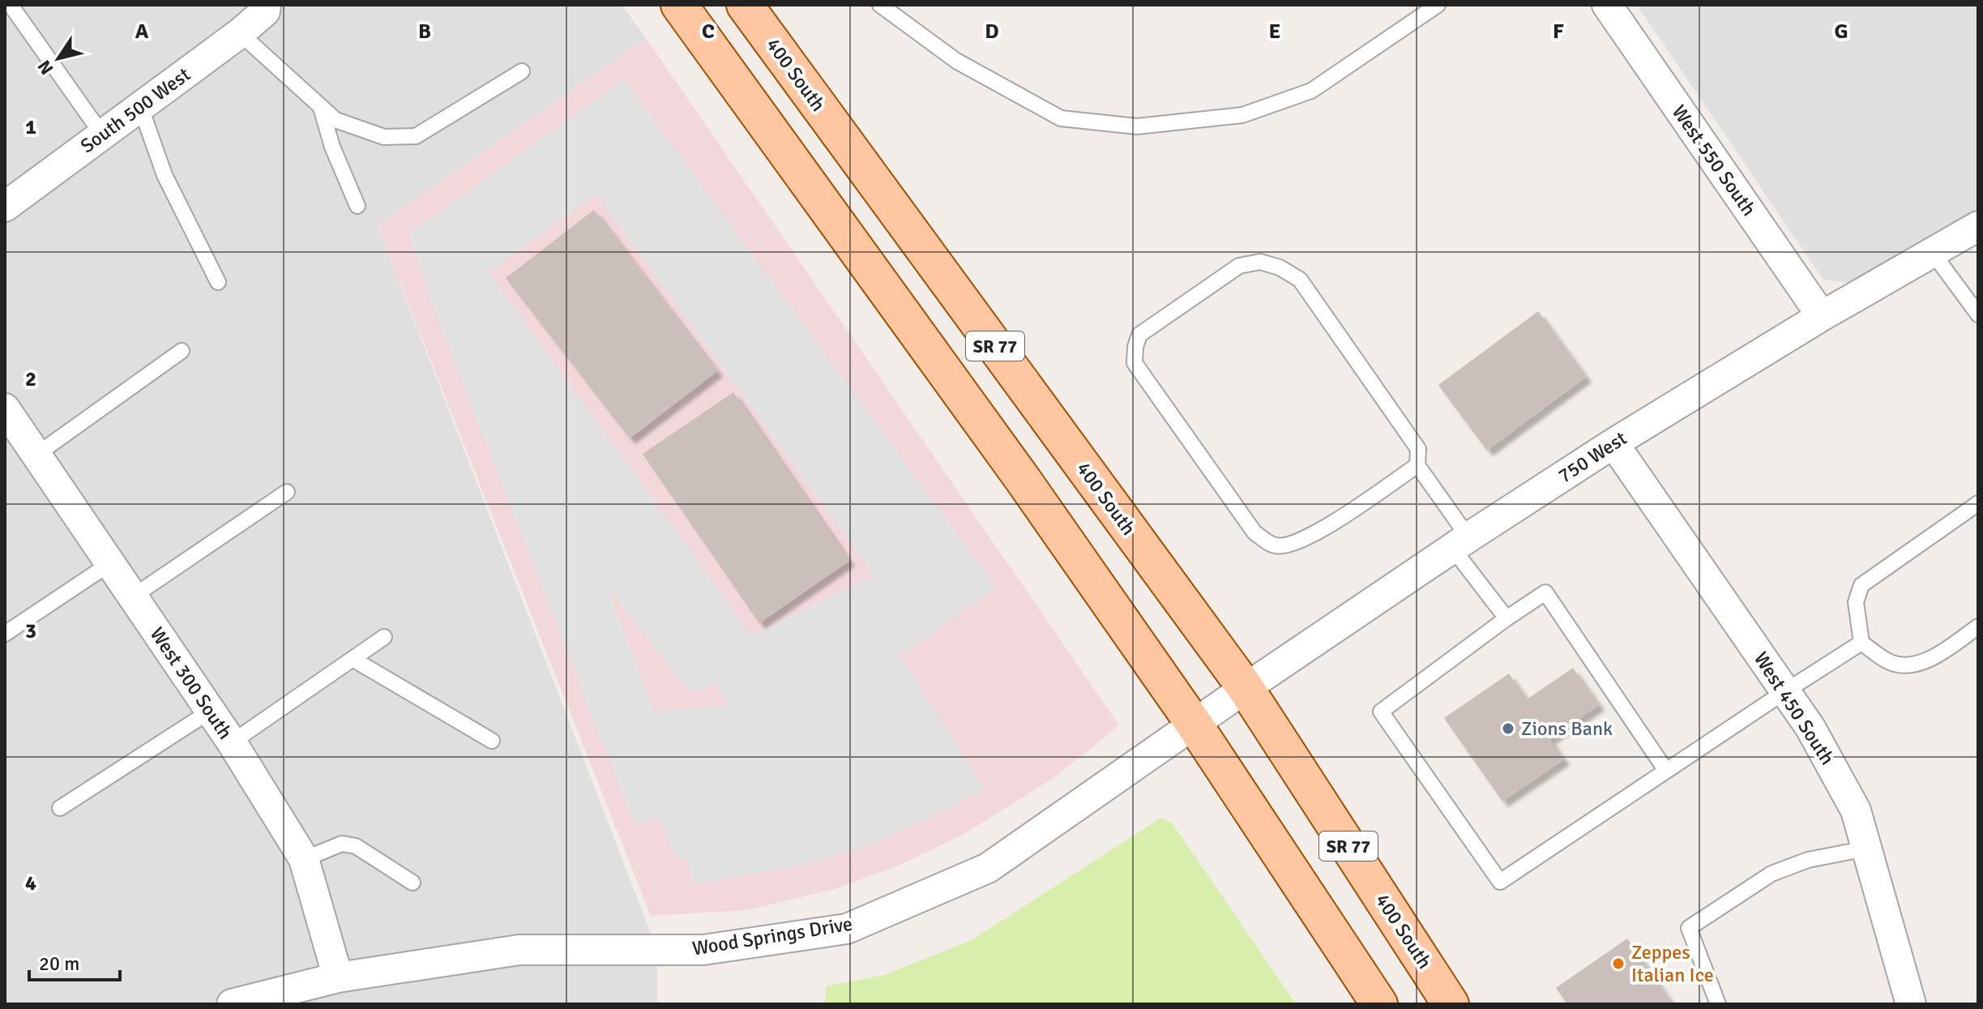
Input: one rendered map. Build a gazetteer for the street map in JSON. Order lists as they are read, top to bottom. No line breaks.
{"streets":{"main road":["400 South","SR 77"],"street":["South 500 West","West 550 South","750 West","West 300 South","West 450 South","Wood Springs Drive"]},"crossings":[["400 South","750 West"],["400 South","Wood Springs Drive"],["West 550 South","750 West"],["750 West","West 450 South"],["750 West","Wood Springs Drive"],["West 300 South","Wood Springs Drive"]],"places":["Zions Bank","Zeppes Italian Ice"],"scale_bar":"20 m","north":"bottom left","grid":{"columns":["A","B","C","D","E","F","G"],"rows":["1","2","3","4"]}}
